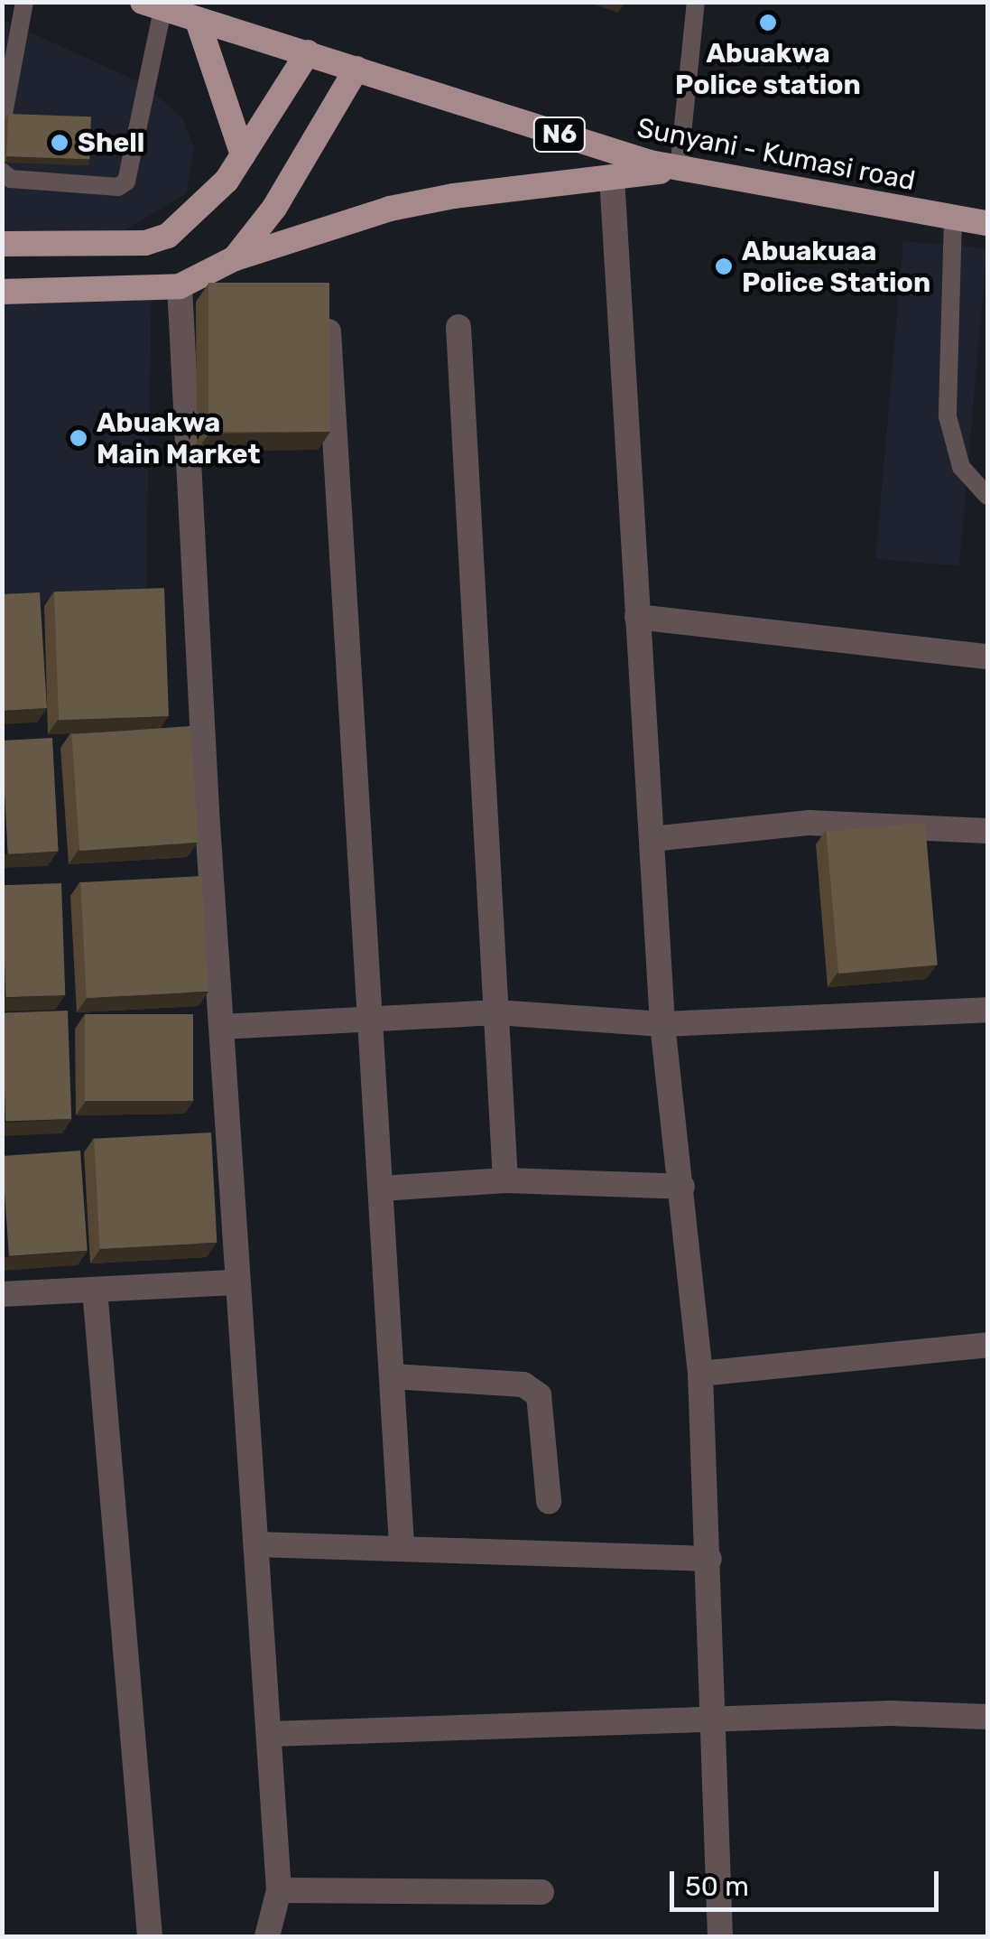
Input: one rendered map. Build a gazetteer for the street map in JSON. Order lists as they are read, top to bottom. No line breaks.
{"streets":{"main road":["N6","Sunyani - Kumasi road"]},"places":["Abuakwa Police station","Shell","Abuakuaa Police Station","Abuakwa Main Market"],"scale_bar":"50 m"}
